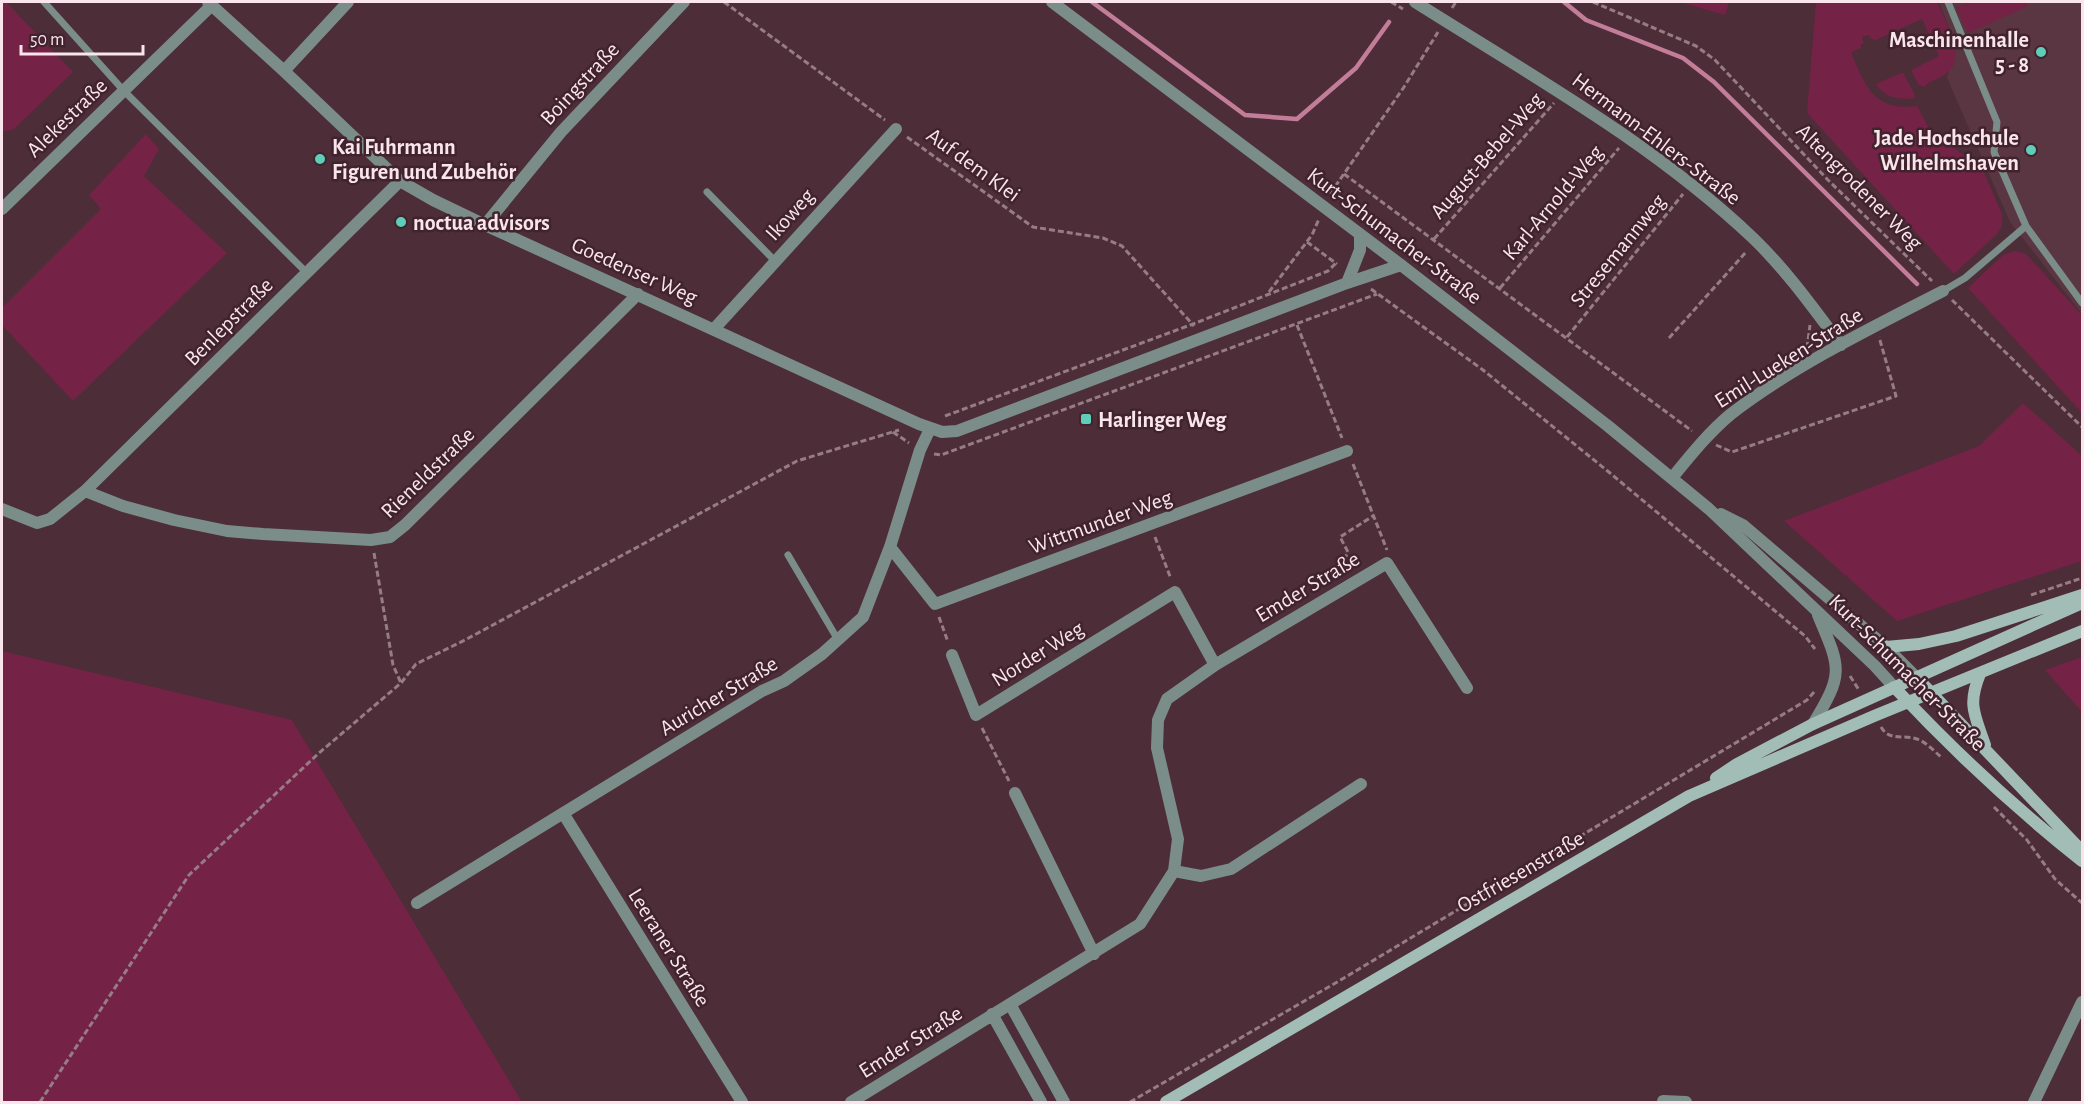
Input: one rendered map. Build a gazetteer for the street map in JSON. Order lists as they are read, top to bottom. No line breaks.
{"streets":{"main road":["Kurt-Schumacher-Straße","Ostfriesenstraße"],"street":["Boingstraße","Alekestraße","Hermann-Ehlers-Straße","Ikoweg","Goedenser Weg","Benlepstraße","Emil-Lueken-Straße","Rieneldstraße","Wittmunder Weg","Emder Straße","Norder Weg","Auricher Straße","Leeraner Straße"],"path":["August-Bebel-Weg","Auf dem Klei","Altengrodener Weg","Karl-Arnold-Weg","Stresemannweg"]},"crossings":[["Boingstraße","Goedenser Weg"],["Alekestraße","Goedenser Weg"],["Hermann-Ehlers-Straße","August-Bebel-Weg"],["Hermann-Ehlers-Straße","Karl-Arnold-Weg"],["Hermann-Ehlers-Straße","Emil-Lueken-Straße"],["Auf dem Klei","Ikoweg"],["Altengrodener Weg","Emil-Lueken-Straße"],["Ikoweg","Goedenser Weg"],["Kurt-Schumacher-Straße","Emil-Lueken-Straße"],["Kurt-Schumacher-Straße","Ostfriesenstraße"],["Goedenser Weg","Benlepstraße"],["Goedenser Weg","Rieneldstraße"],["Goedenser Weg","Auricher Straße"],["Benlepstraße","Rieneldstraße"],["Auricher Straße","Leeraner Straße"]],"places":{"other":["Maschinenhalle 5 - 8","Jade Hochschule Wilhelmshaven","Kai Fuhrmann Figuren und Zubehör","noctua advisors"],"transit":["Harlinger Weg"]},"scale_bar":"50 m"}
